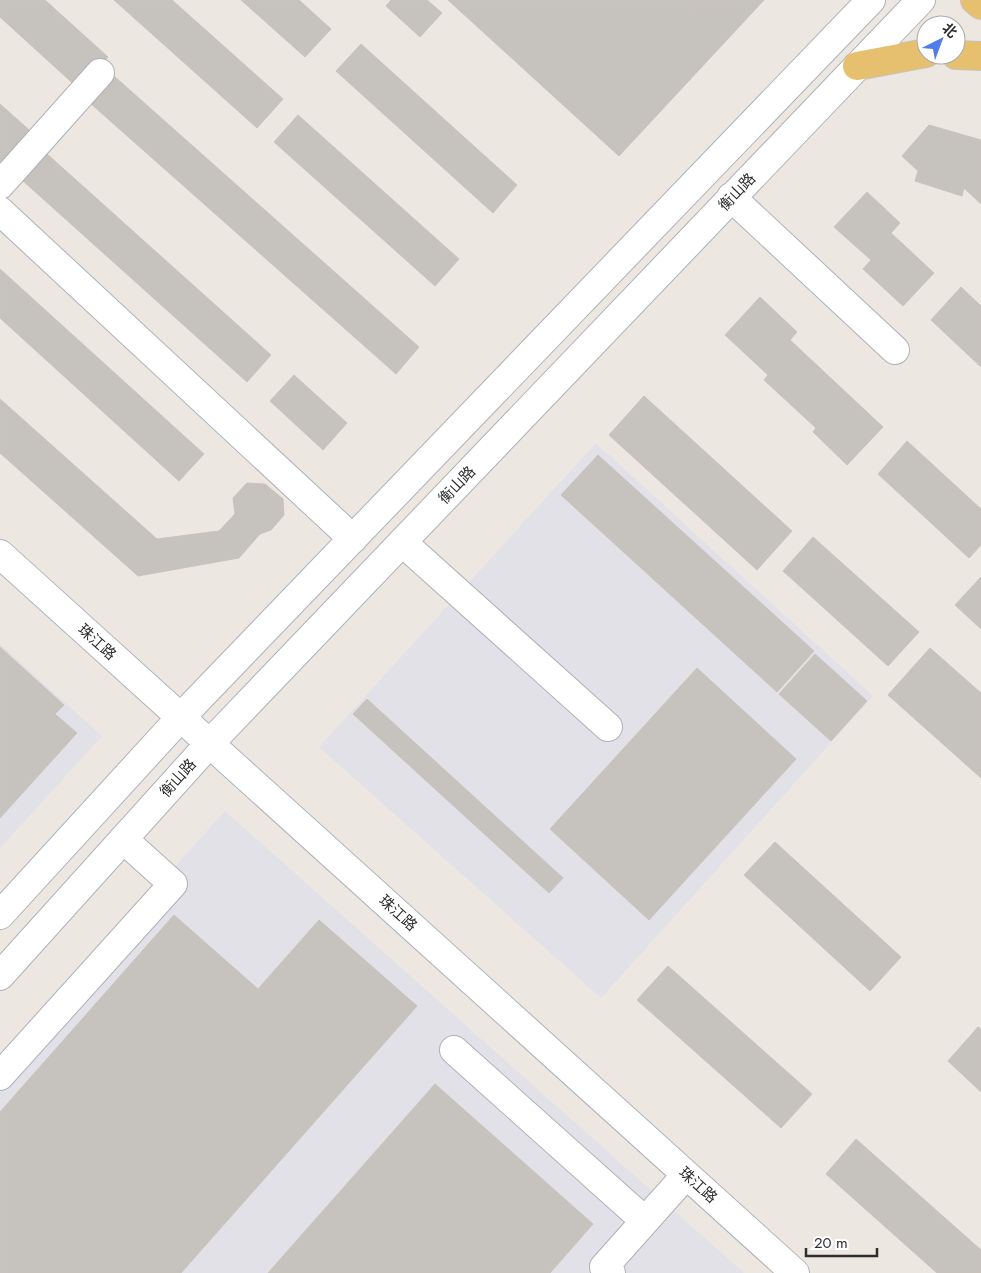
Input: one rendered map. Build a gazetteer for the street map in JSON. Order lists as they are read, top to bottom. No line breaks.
{"streets":{"street":["衡山路","珠江路"]},"crossings":[["衡山路","珠江路"]],"scale_bar":"20 m","north":"top right"}
